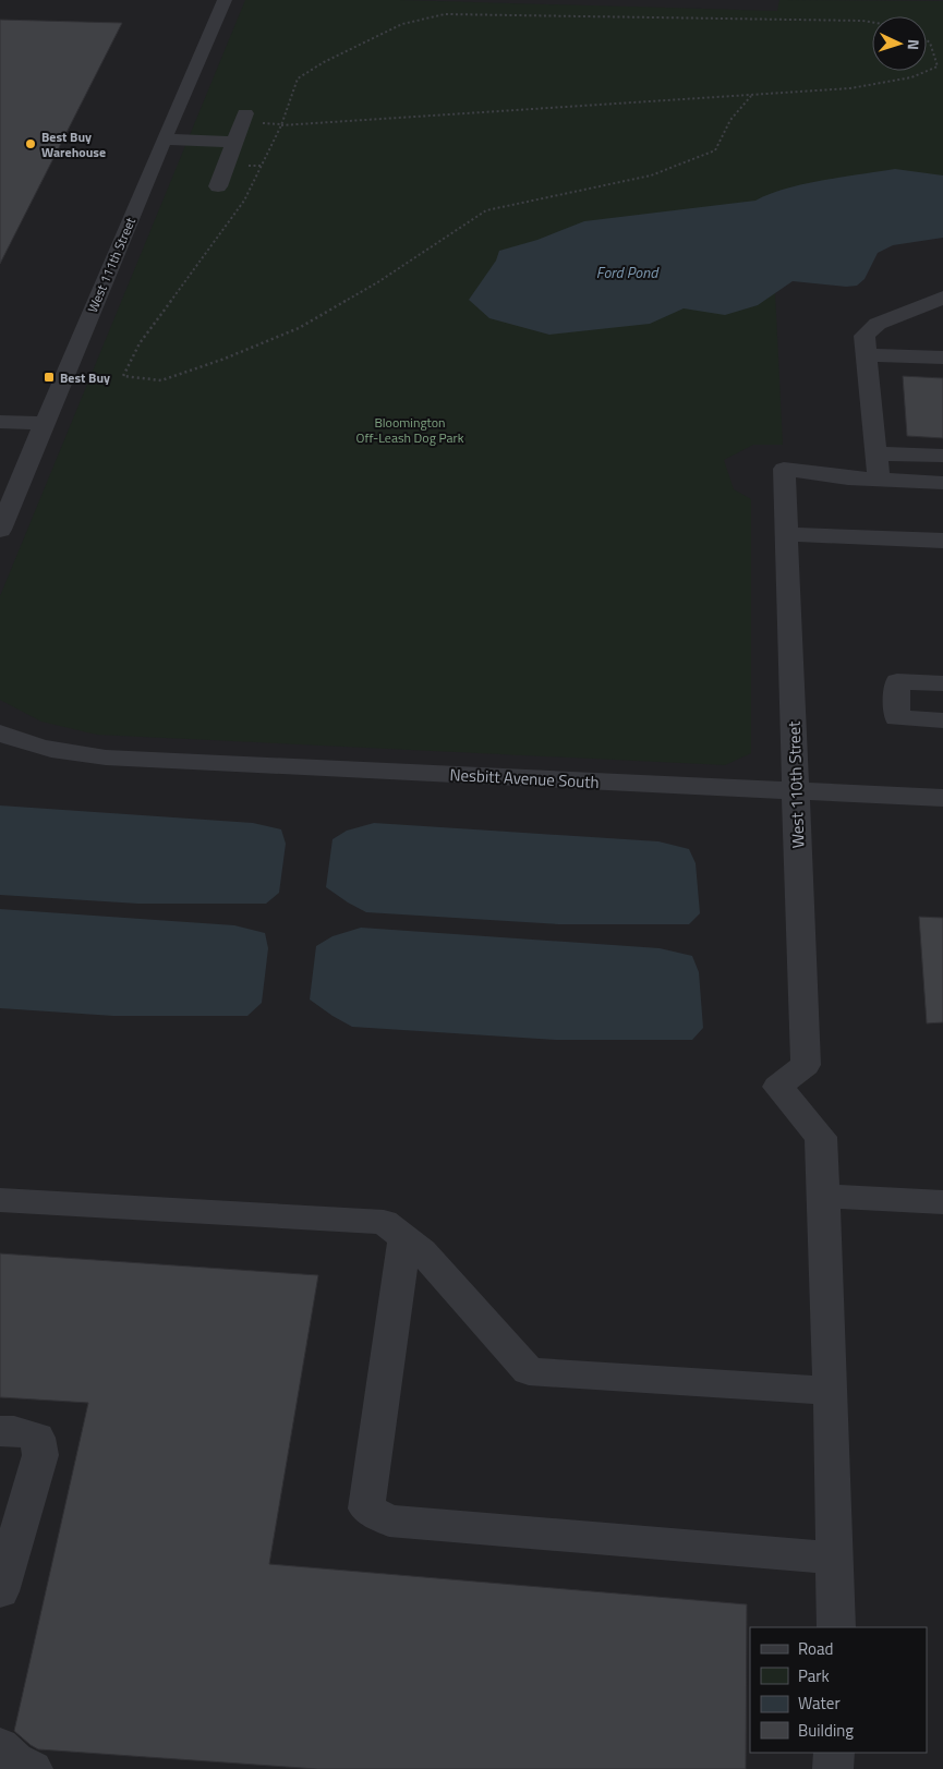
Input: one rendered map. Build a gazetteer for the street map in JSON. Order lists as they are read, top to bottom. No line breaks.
{"streets":{"street":["West 111th Street","Nesbitt Avenue South","West 110th Street"]},"crossings":[["Nesbitt Avenue South","West 110th Street"]],"water":["Ford Pond"],"parks":["Bloomington Off-Leash Dog Park"],"places":{"other":["Best Buy Warehouse"],"transit":["Best Buy"]},"legend":["Road","Park","Water","Building"],"north":"right"}
